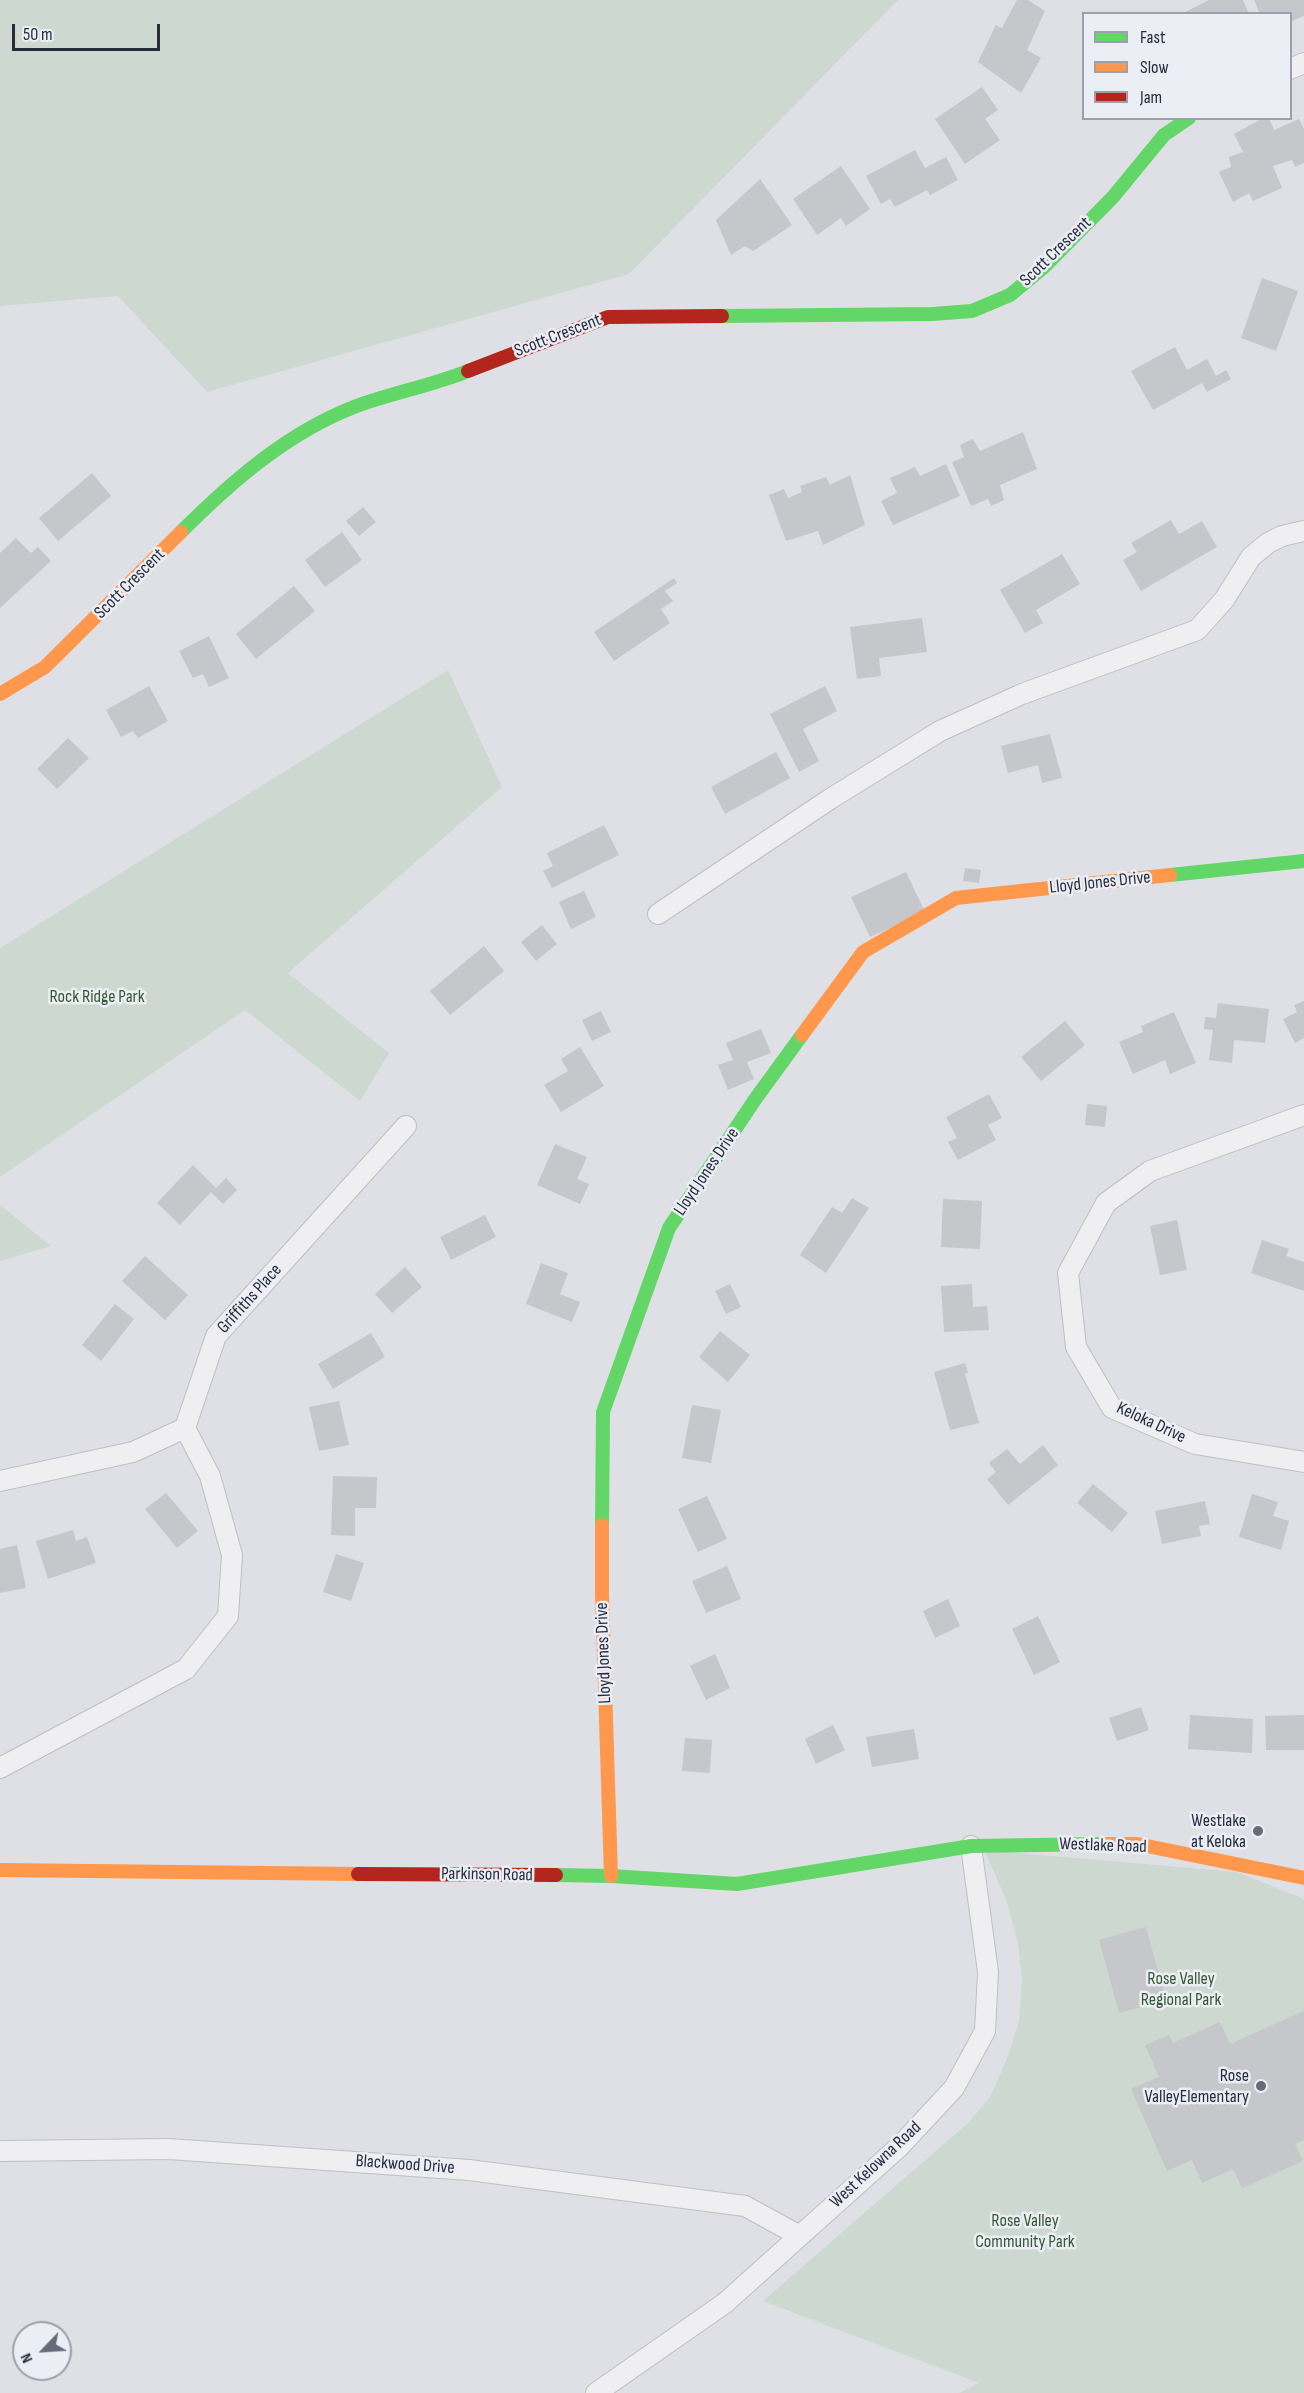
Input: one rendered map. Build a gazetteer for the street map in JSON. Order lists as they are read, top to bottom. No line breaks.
{"streets":{"street":["Scott Crescent","Lloyd Jones Drive","Griffiths Place","Keloka Drive","Westlake Road","Parkinson Road","Blackwood Drive","West Kelowna Road"]},"crossings":[["Lloyd Jones Drive","Parkinson Road"],["Westlake Road","Parkinson Road"],["Westlake Road","West Kelowna Road"],["Parkinson Road","West Kelowna Road"],["Blackwood Drive","West Kelowna Road"]],"parks":["Rock Ridge Park","Rose Valley Regional Park","Rose Valley Community Park"],"places":["Westlake at Keloka","Rose ValleyElementary"],"legend":["Fast","Slow","Jam"],"scale_bar":"50 m","north":"bottom left"}
